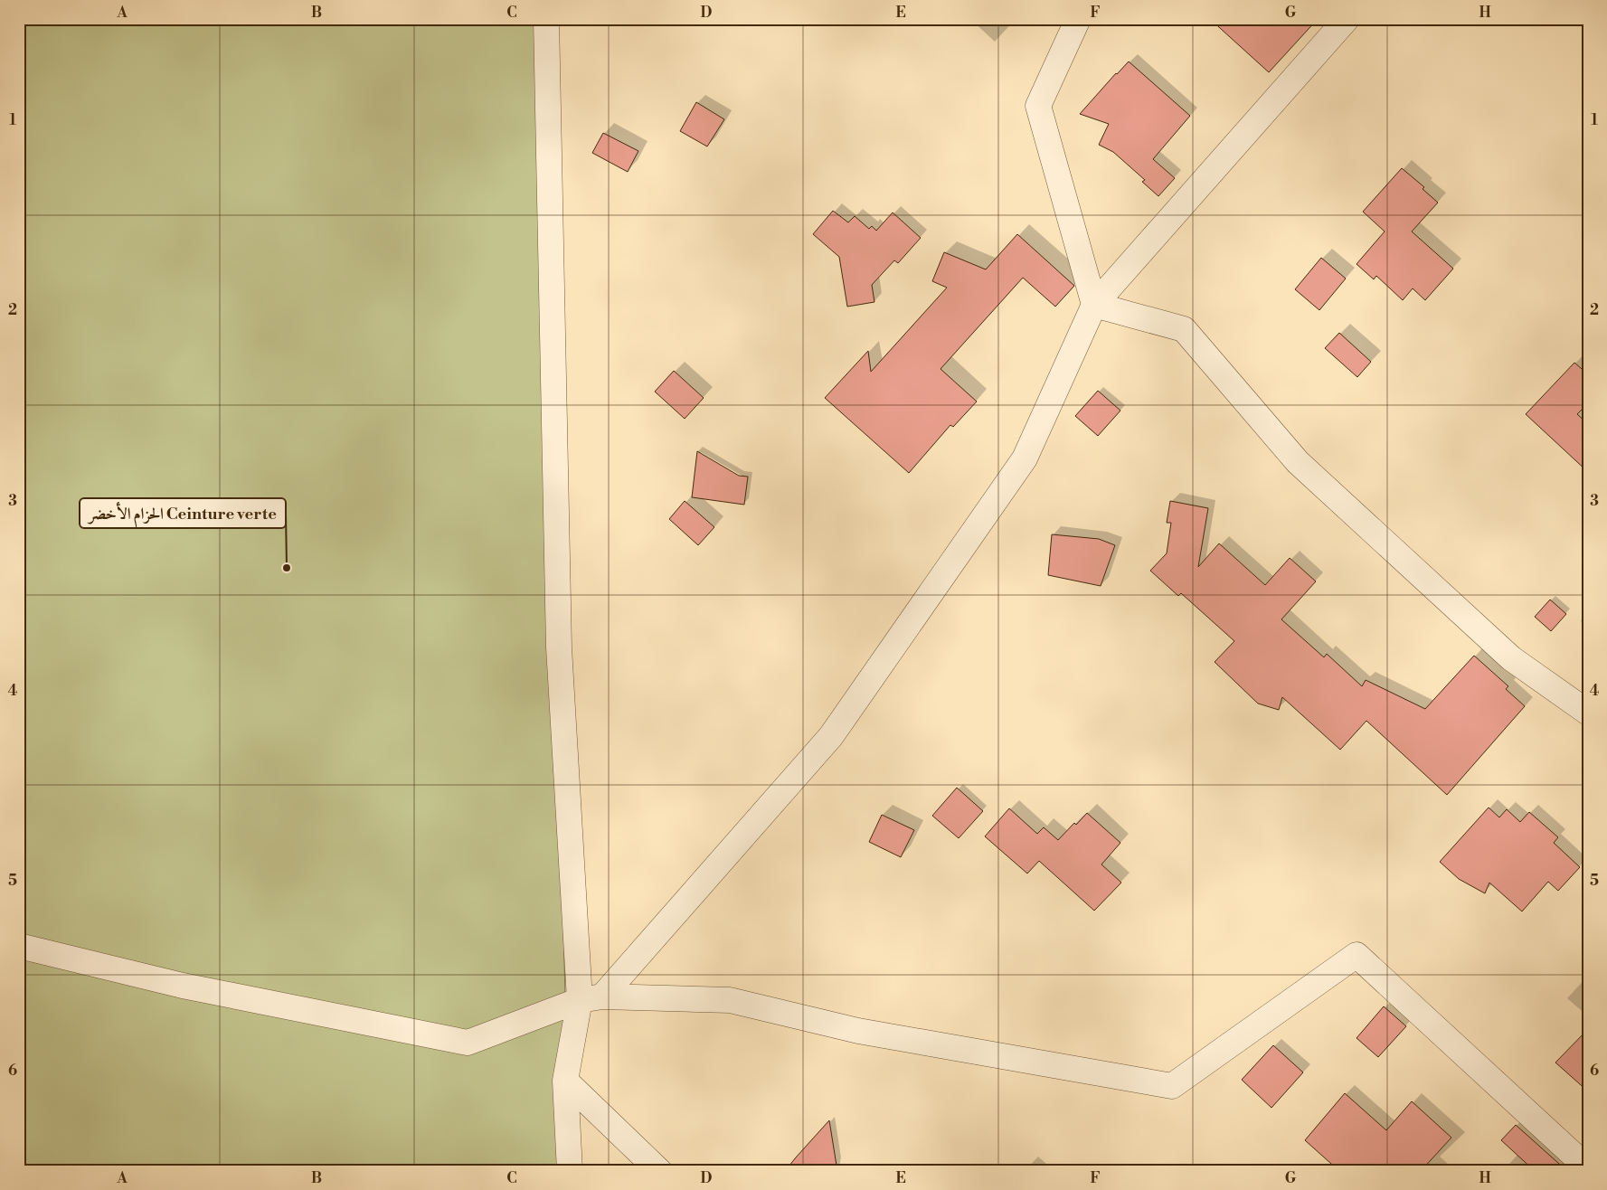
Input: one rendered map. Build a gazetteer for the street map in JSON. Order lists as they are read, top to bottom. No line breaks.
{"places":["الحزام الأخضر Ceinture verte"],"grid":{"columns":["A","B","C","D","E","F","G","H"],"rows":["1","2","3","4","5","6"]}}
